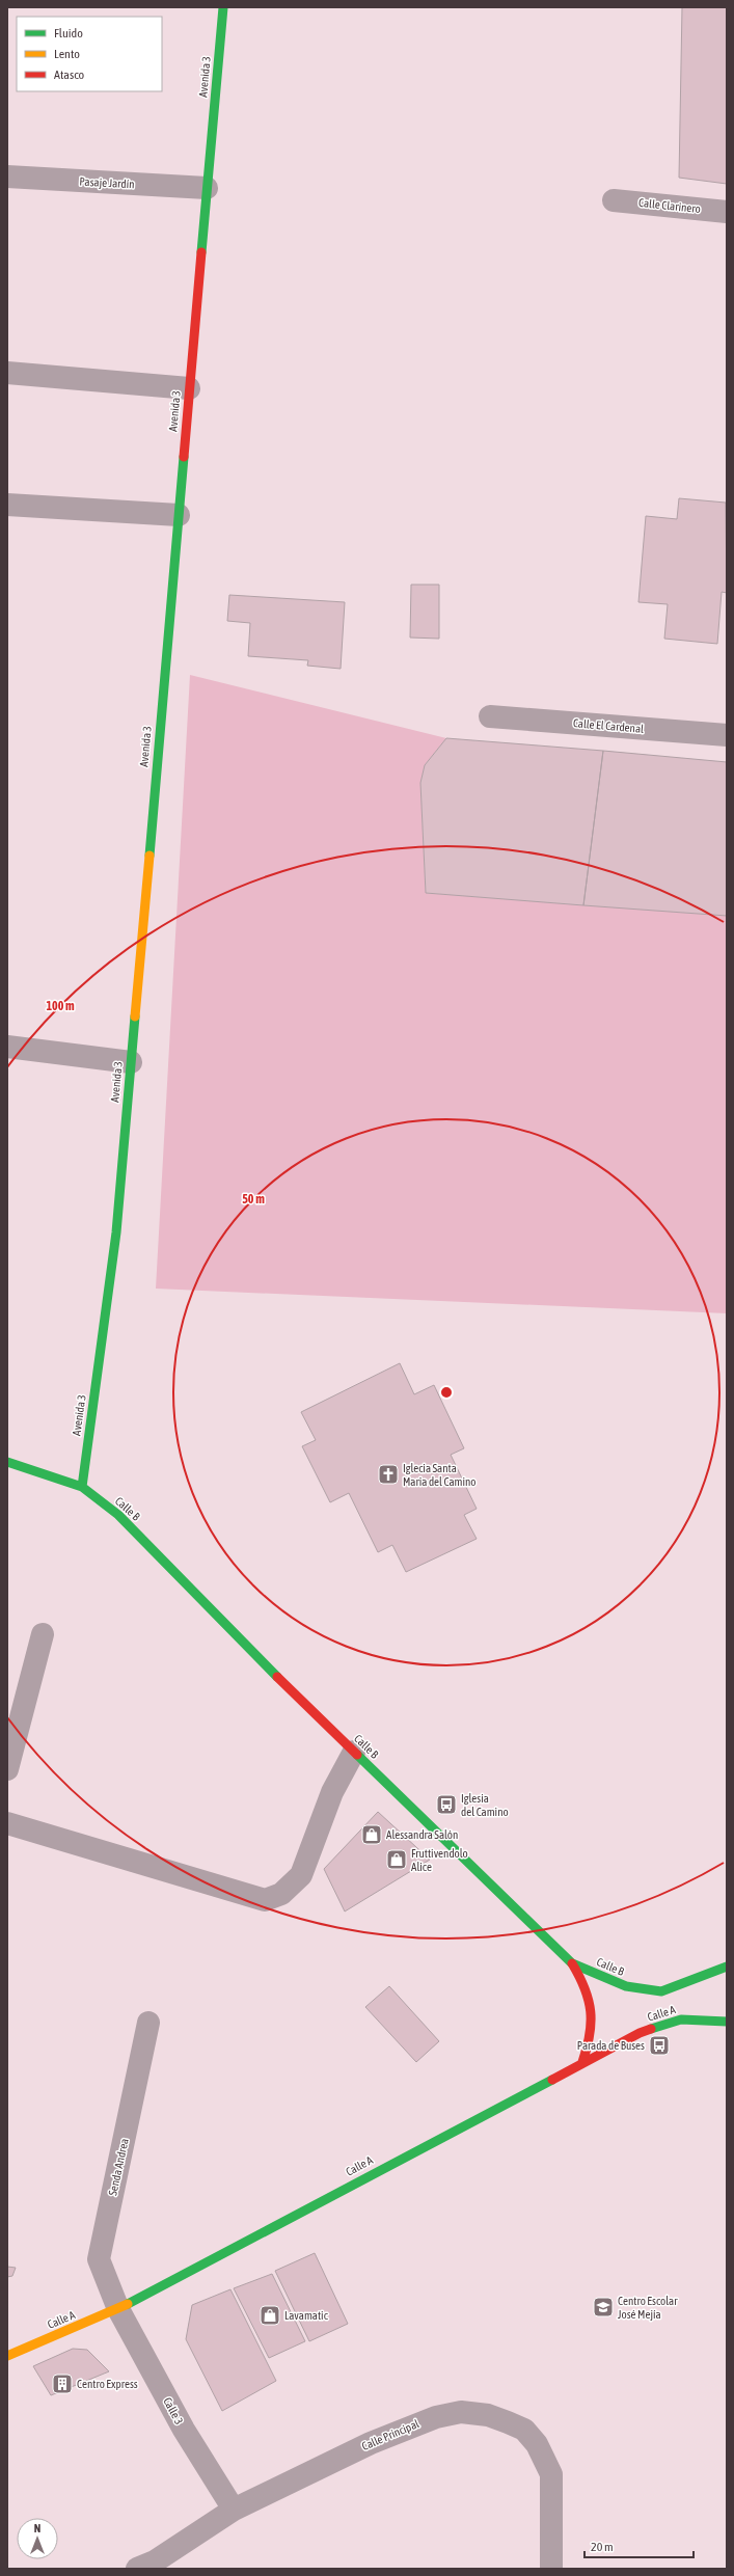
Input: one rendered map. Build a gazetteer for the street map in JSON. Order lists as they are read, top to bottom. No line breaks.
{"streets":{"street":["Avenida 3","Pasaje Jardín","Calle Clarinero","Calle El Cardenal","Calle B","Calle A","Senda Andrea","Calle 3","Calle Principal"]},"crossings":[["Avenida 3","Pasaje Jardín"],["Avenida 3","Calle B"],["Calle A","Senda Andrea"],["Calle A","Calle 3"],["Senda Andrea","Calle 3"],["Calle 3","Calle Principal"]],"places":{"church":["Iglecia Santa Maria del Camino"],"bus stop":["Iglesia del Camino","Parada de Buses"],"shop":["Alessandra Salón","Fruttivendolo Alice","Lavamatic"],"school or university":["Centro Escolar José Mejía"],"building":["Centro Express"]},"legend":["Fluido","Lento","Atasco"],"scale_bar":"20 m","north":"top","rings":["100 m","50 m"]}
